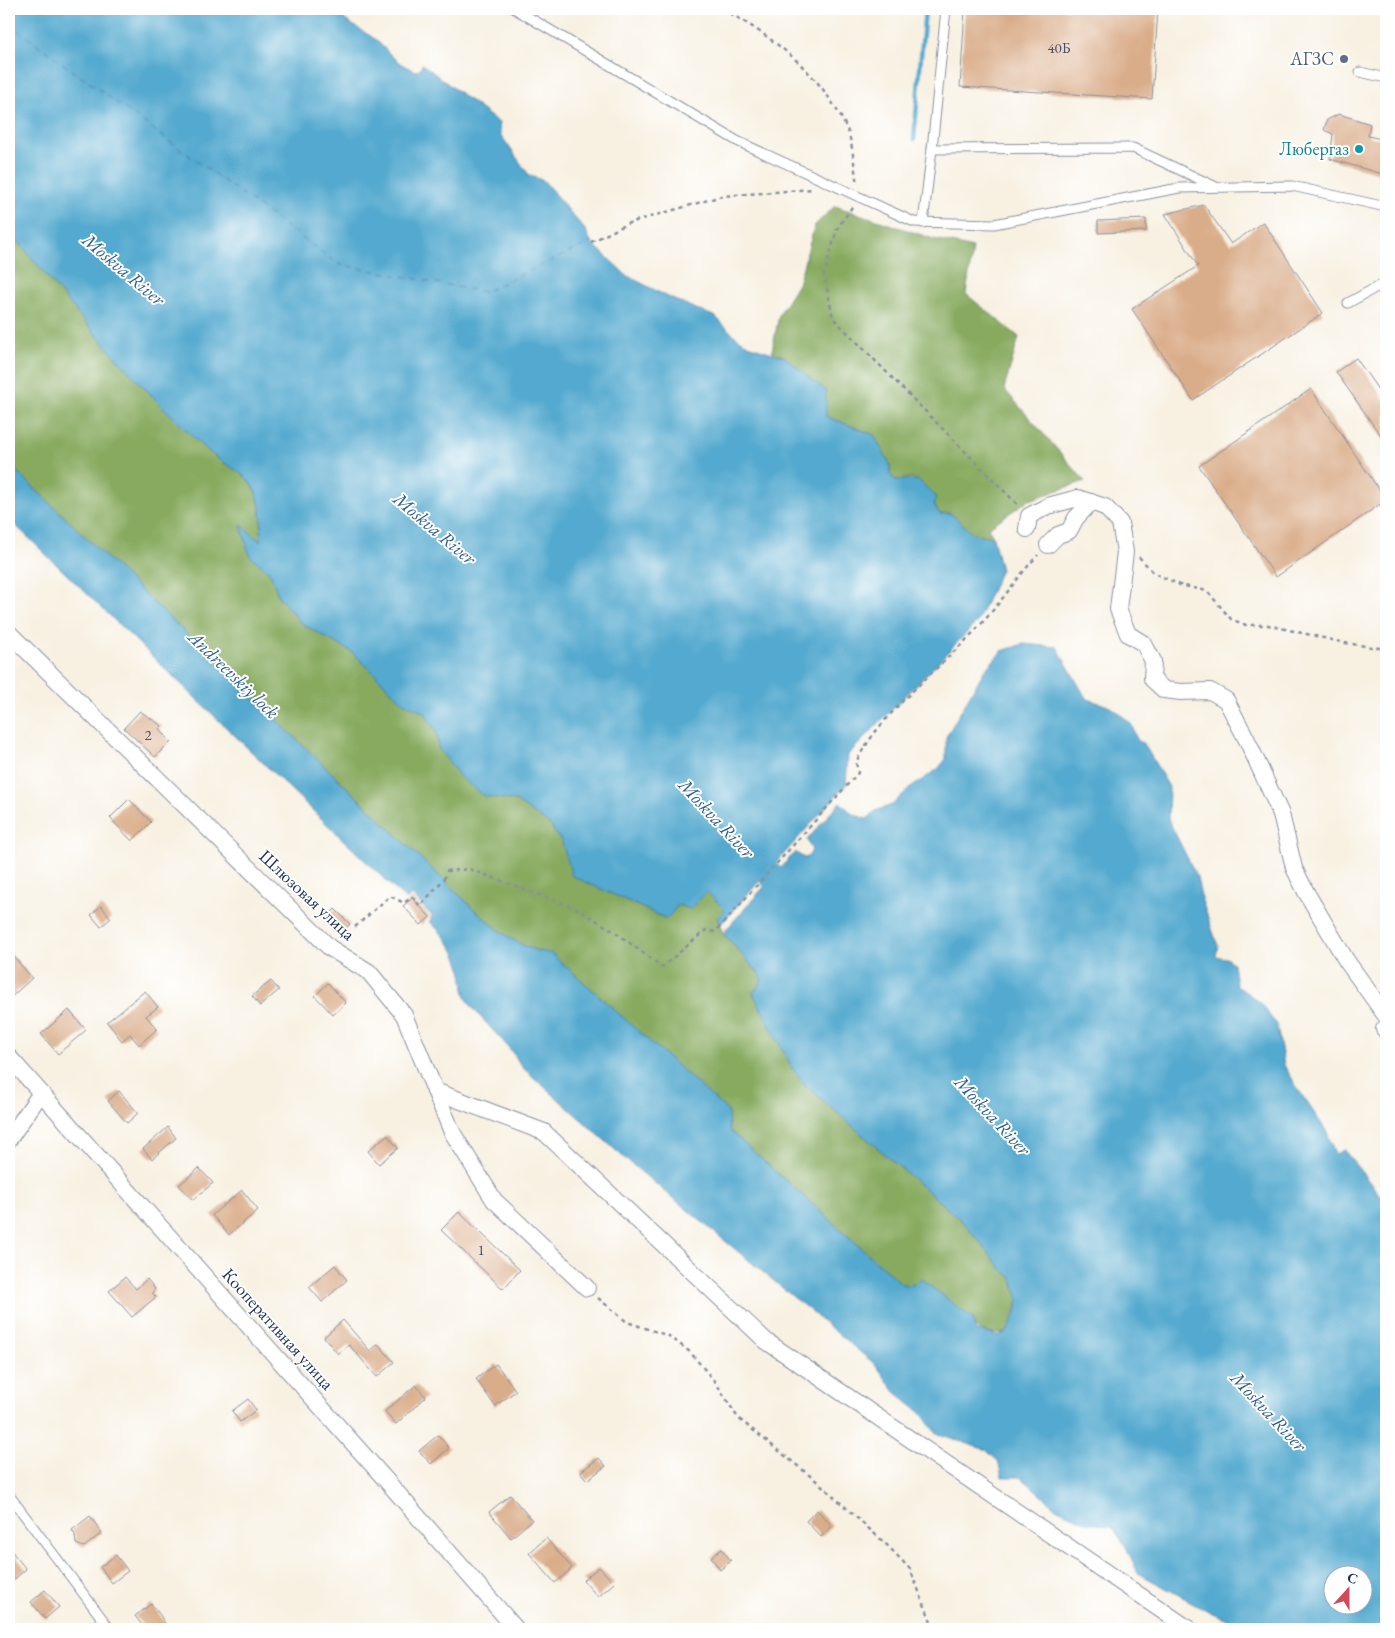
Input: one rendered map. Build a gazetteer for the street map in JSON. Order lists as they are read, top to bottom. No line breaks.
{"streets":{"street":["Шлюзовая улица","Кооперативная улица"]},"water":["Moskva River","Andreevskiy lock"],"places":["АГЗС","Любергаз"],"house_numbers":["40Б","2","1"],"north":"top"}
